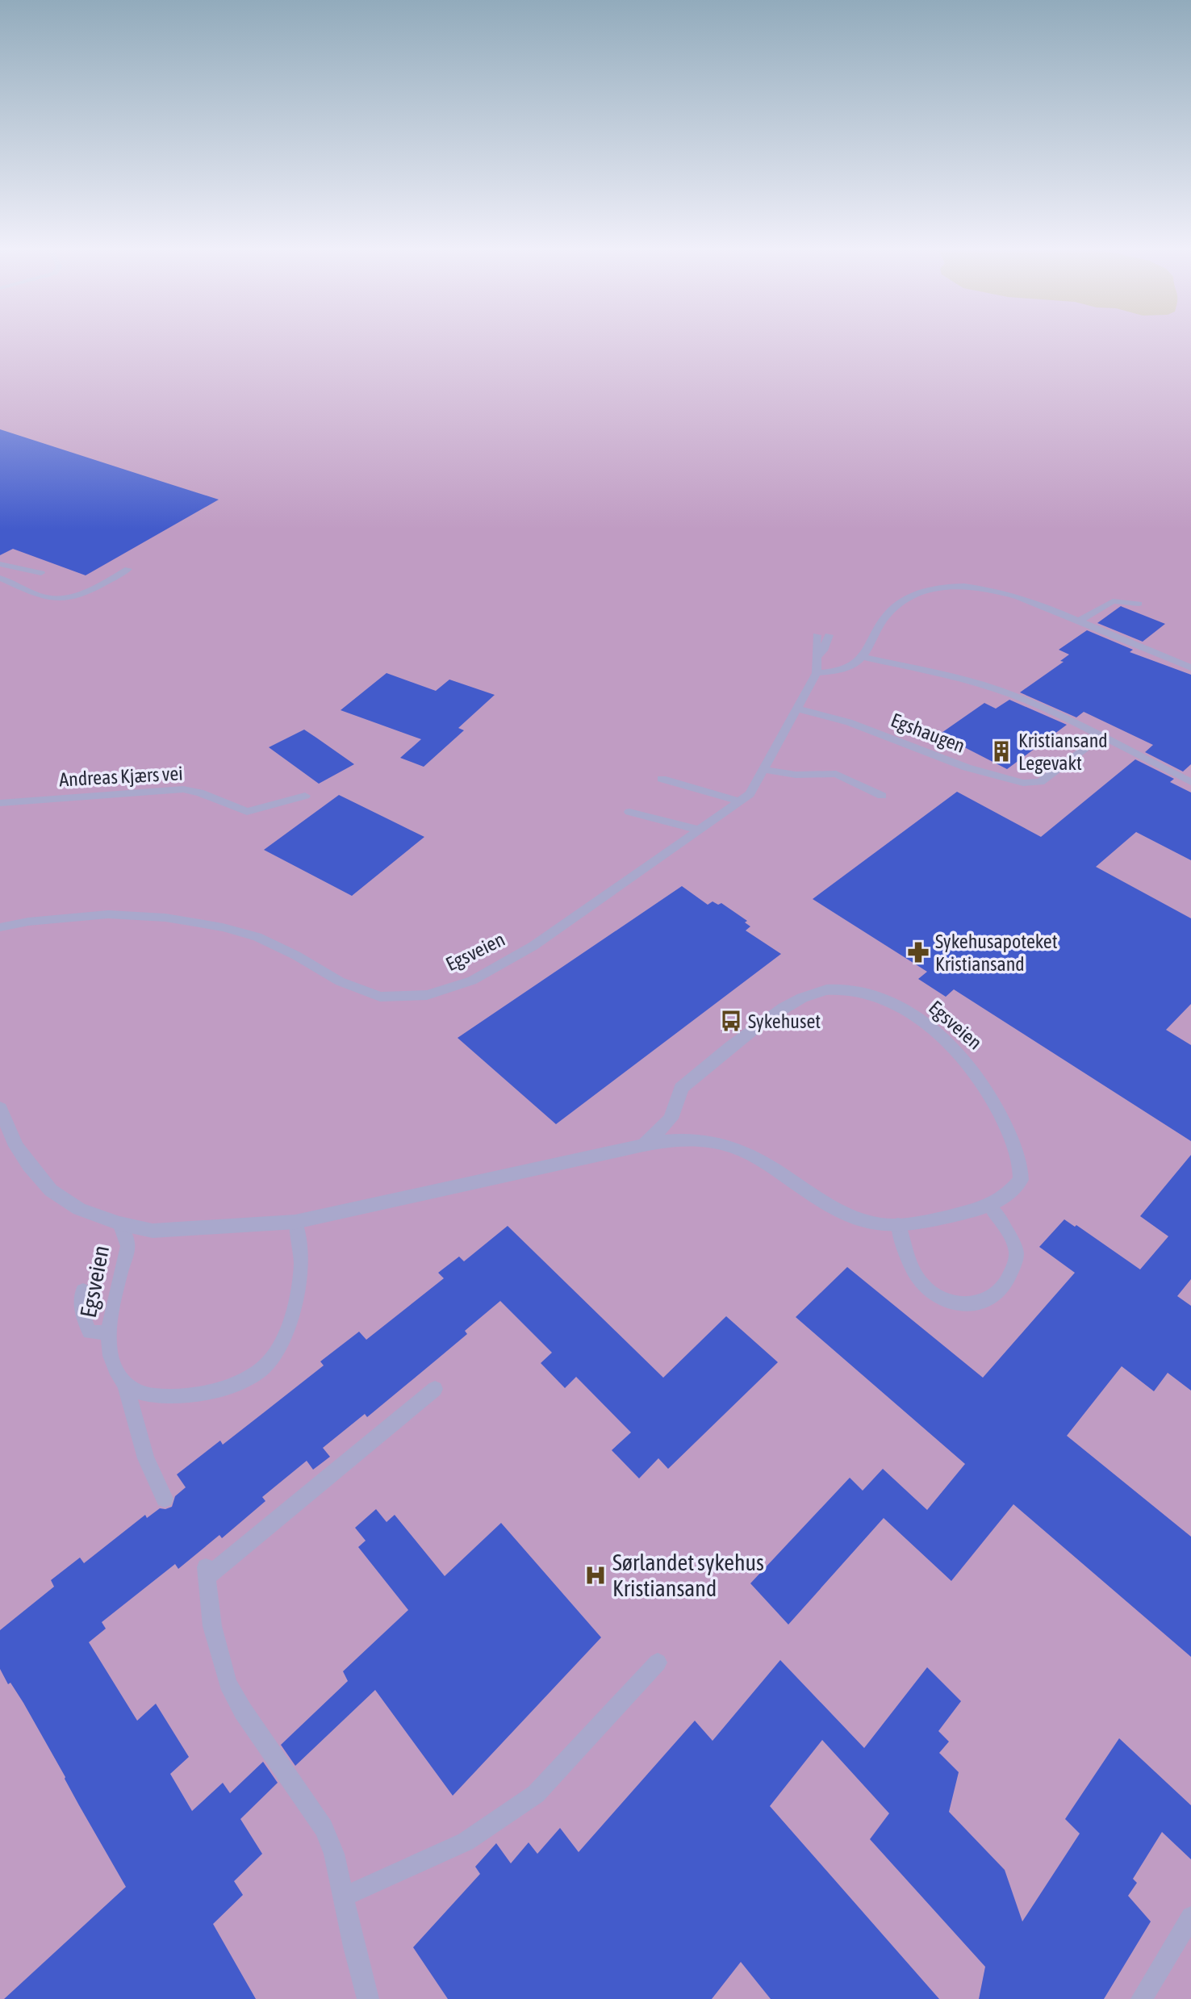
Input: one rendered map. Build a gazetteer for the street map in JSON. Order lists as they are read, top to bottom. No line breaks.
{"streets":{"street":["Egsveien"],"lane":["Egshaugen","Andreas Kjærs vei"]},"crossings":[["Egshaugen","Egsveien"]],"places":{"building":["Kristiansand Legevakt"],"pharmacy":["Sykehusapoteket Kristiansand"],"bus stop":["Sykehuset"],"hospital":["Sørlandet sykehus Kristiansand"]}}
